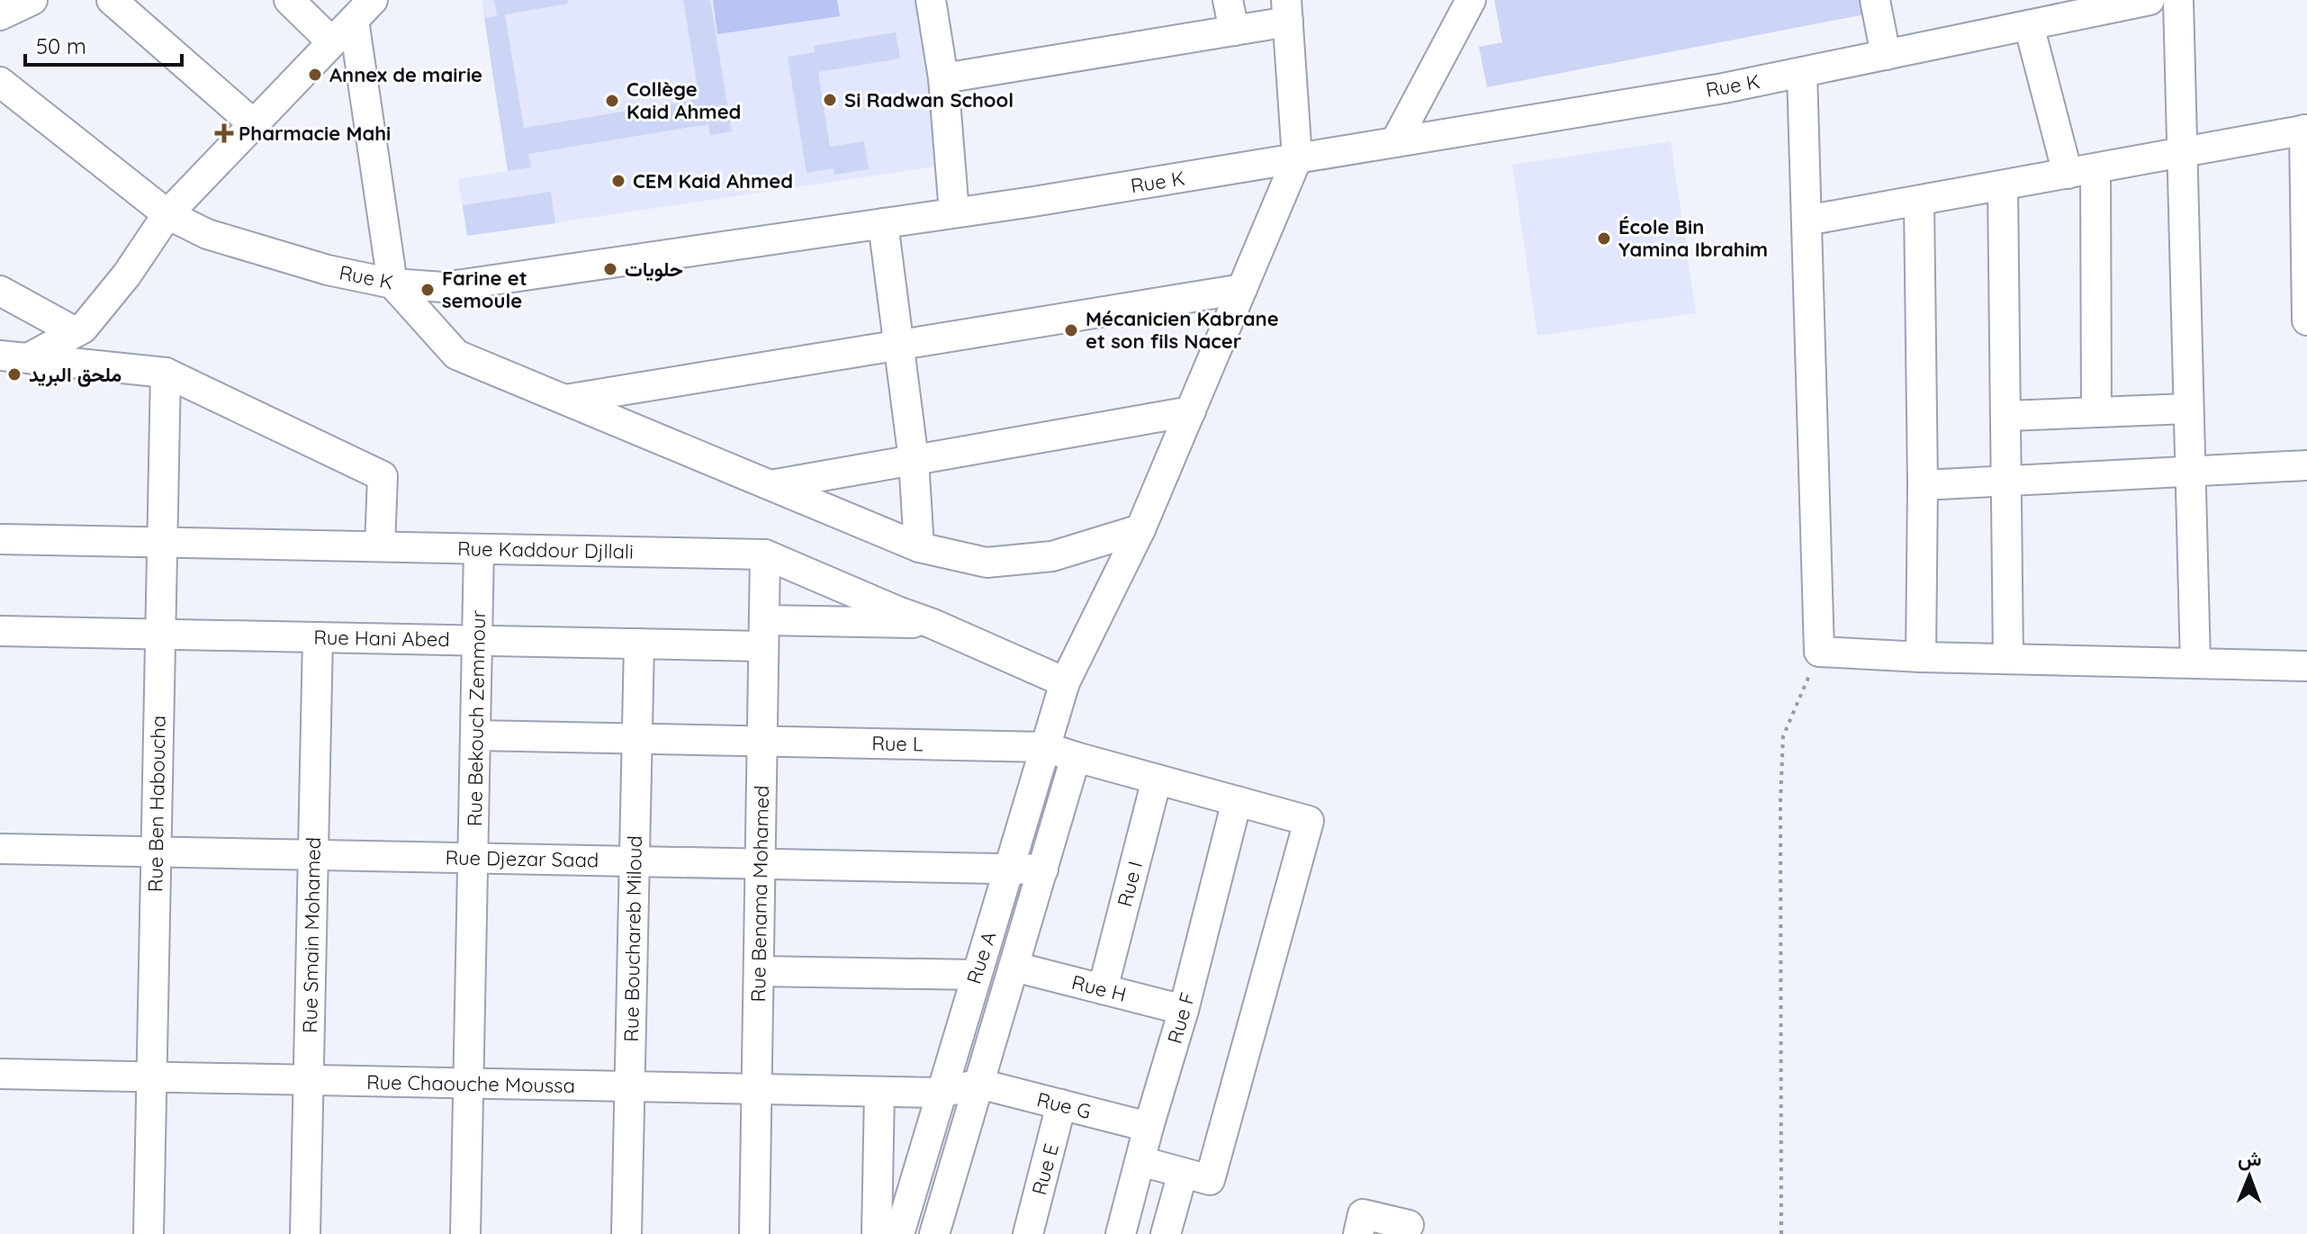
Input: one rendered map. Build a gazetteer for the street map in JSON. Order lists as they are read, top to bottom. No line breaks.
{"streets":{"street":["Rue K","Rue Kaddour Djllali","Rue Hani Abed","Rue Bekouch Zemmour","Rue L","Rue Ben Haboucha","Rue Djezar Saad","Rue I","Rue Benama Mohamed","Rue Smain Mohamed","Rue Bouchareb Miloud","Rue A","Rue H","Rue F","Rue Chaouche Moussa","Rue G","Rue E"]},"crossings":[["Rue K","Rue A"],["Rue Kaddour Djllali","Rue Hani Abed"],["Rue Kaddour Djllali","Rue Bekouch Zemmour"],["Rue Kaddour Djllali","Rue Ben Haboucha"],["Rue Kaddour Djllali","Rue Benama Mohamed"],["Rue Kaddour Djllali","Rue A"],["Rue Hani Abed","Rue Bekouch Zemmour"],["Rue Hani Abed","Rue Ben Haboucha"],["Rue Hani Abed","Rue Benama Mohamed"],["Rue Hani Abed","Rue Smain Mohamed"],["Rue Hani Abed","Rue Bouchareb Miloud"],["Rue Bekouch Zemmour","Rue L"],["Rue Bekouch Zemmour","Rue Djezar Saad"],["Rue Bekouch Zemmour","Rue Chaouche Moussa"],["Rue L","Rue I"],["Rue L","Rue Benama Mohamed"],["Rue L","Rue Bouchareb Miloud"],["Rue L","Rue A"],["Rue L","Rue F"],["Rue Ben Haboucha","Rue Djezar Saad"],["Rue Ben Haboucha","Rue Chaouche Moussa"],["Rue Djezar Saad","Rue Benama Mohamed"],["Rue Djezar Saad","Rue Smain Mohamed"],["Rue Djezar Saad","Rue Bouchareb Miloud"],["Rue Djezar Saad","Rue A"],["Rue I","Rue H"],["Rue Benama Mohamed","Rue H"],["Rue Benama Mohamed","Rue Chaouche Moussa"],["Rue Smain Mohamed","Rue Chaouche Moussa"],["Rue Bouchareb Miloud","Rue Chaouche Moussa"],["Rue A","Rue H"],["Rue A","Rue Chaouche Moussa"],["Rue H","Rue F"],["Rue F","Rue G"],["Rue Chaouche Moussa","Rue G"],["Rue G","Rue E"]],"places":{"other":["Annex de mairie","Si Radwan School","Collège Kaid Ahmed","CEM Kaid Ahmed","École Bin Yamina Ibrahim","حلويات","Farine et semoule","Mécanicien Kabrane et son fils Nacer","ملحق البريد"],"health":["Pharmacie Mahi"]},"scale_bar":"50 m","north":"top"}
